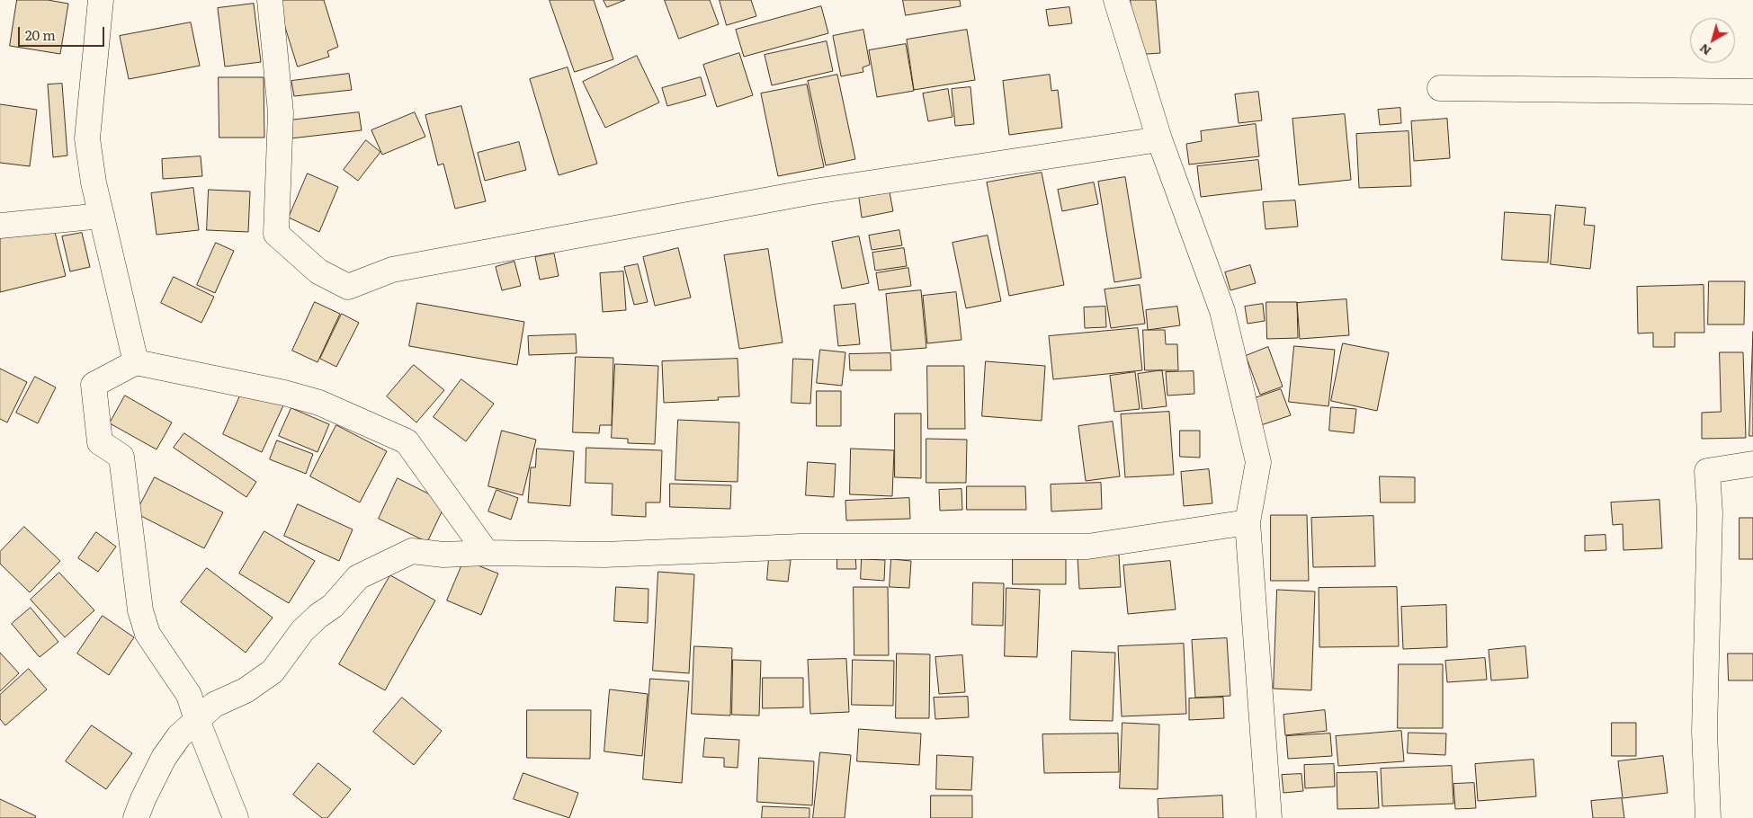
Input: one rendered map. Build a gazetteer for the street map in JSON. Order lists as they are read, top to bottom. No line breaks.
{"scale_bar":"20 m","north":"bottom left"}
